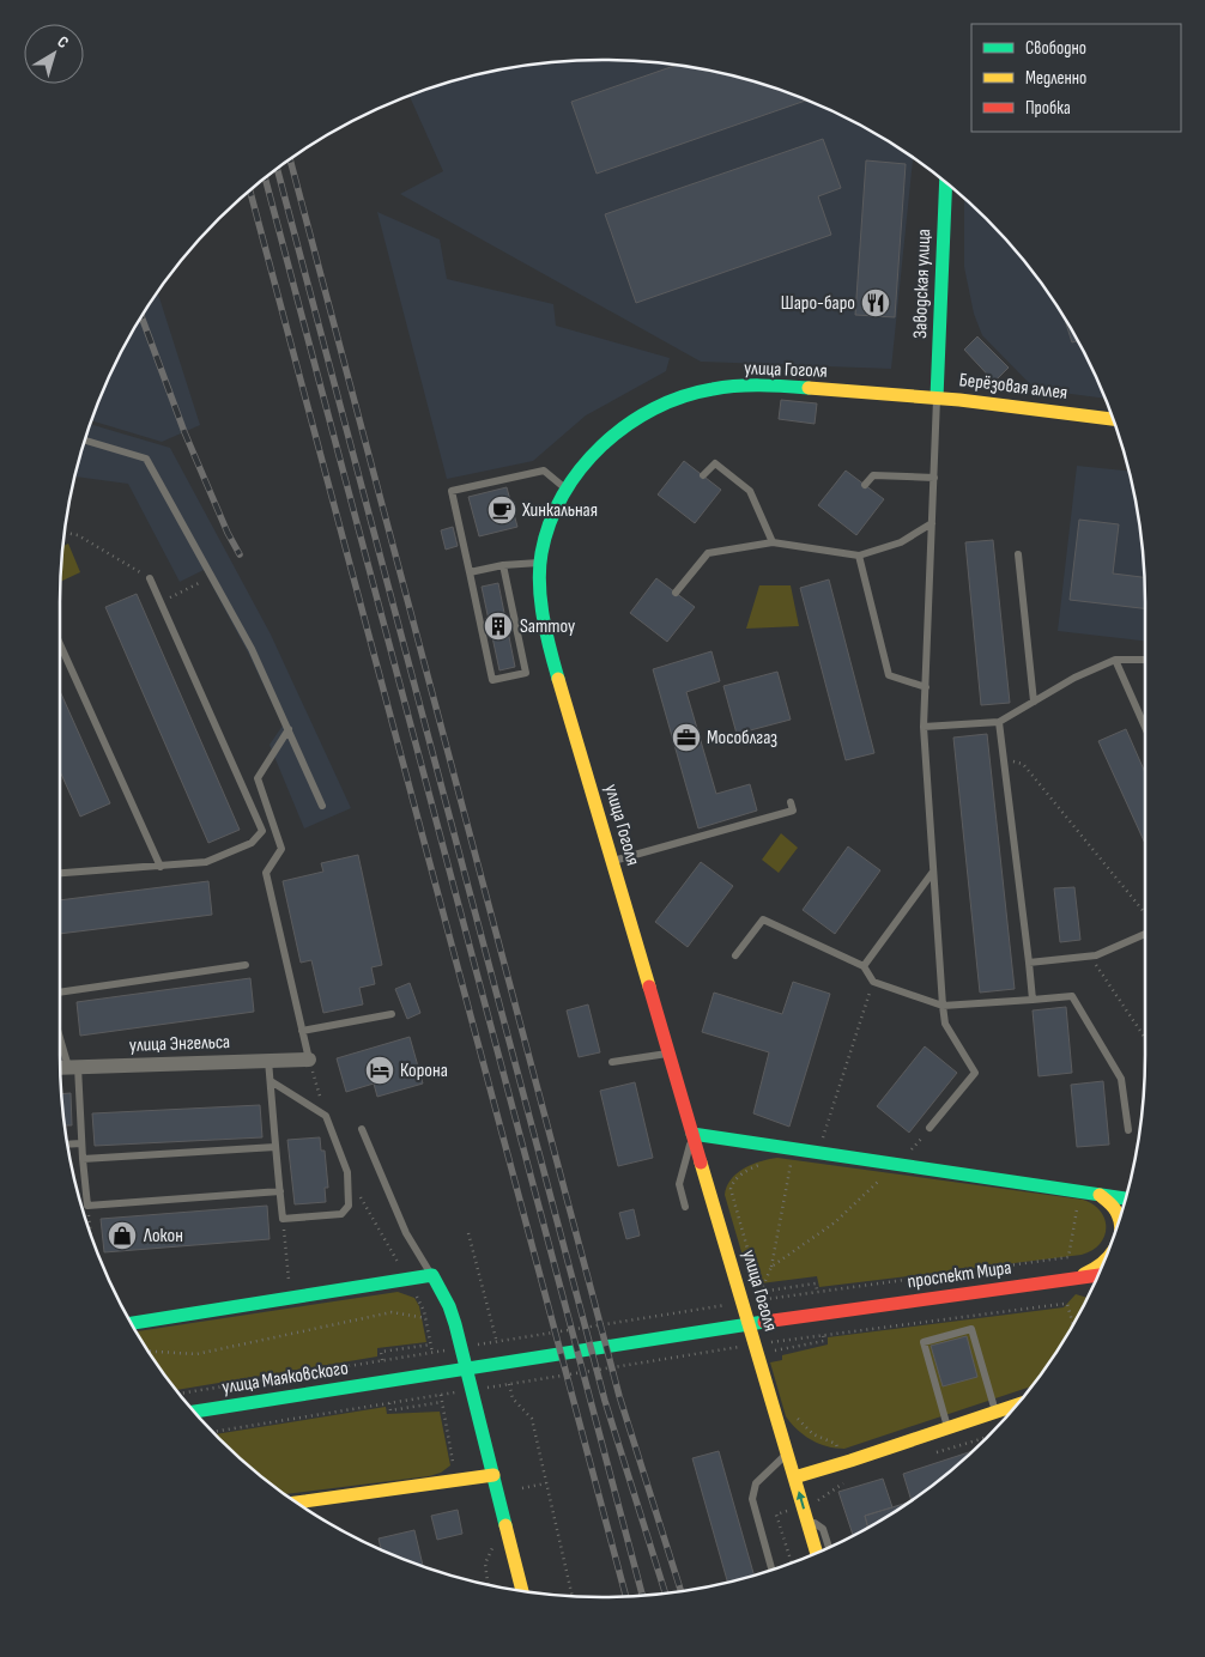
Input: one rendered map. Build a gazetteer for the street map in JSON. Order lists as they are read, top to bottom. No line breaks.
{"streets":{"street":["Заводская улица","улица Гоголя","Берёзовая аллея","улица Энгельса","проспект Мира","улица Маяковского"]},"crossings":[["Заводская улица","улица Гоголя"],["Заводская улица","Берёзовая аллея"],["улица Гоголя","Берёзовая аллея"],["проспект Мира","улица Маяковского"]],"places":{"restaurant":["Шаро-баро"],"cafe":["Хинкальная"],"building":["Sammoy"],"office":["Мособлгаз"],"hotel":["Корона"],"shop":["Локон"]},"legend":["Свободно","Медленно","Пробка"],"north":"top right"}
